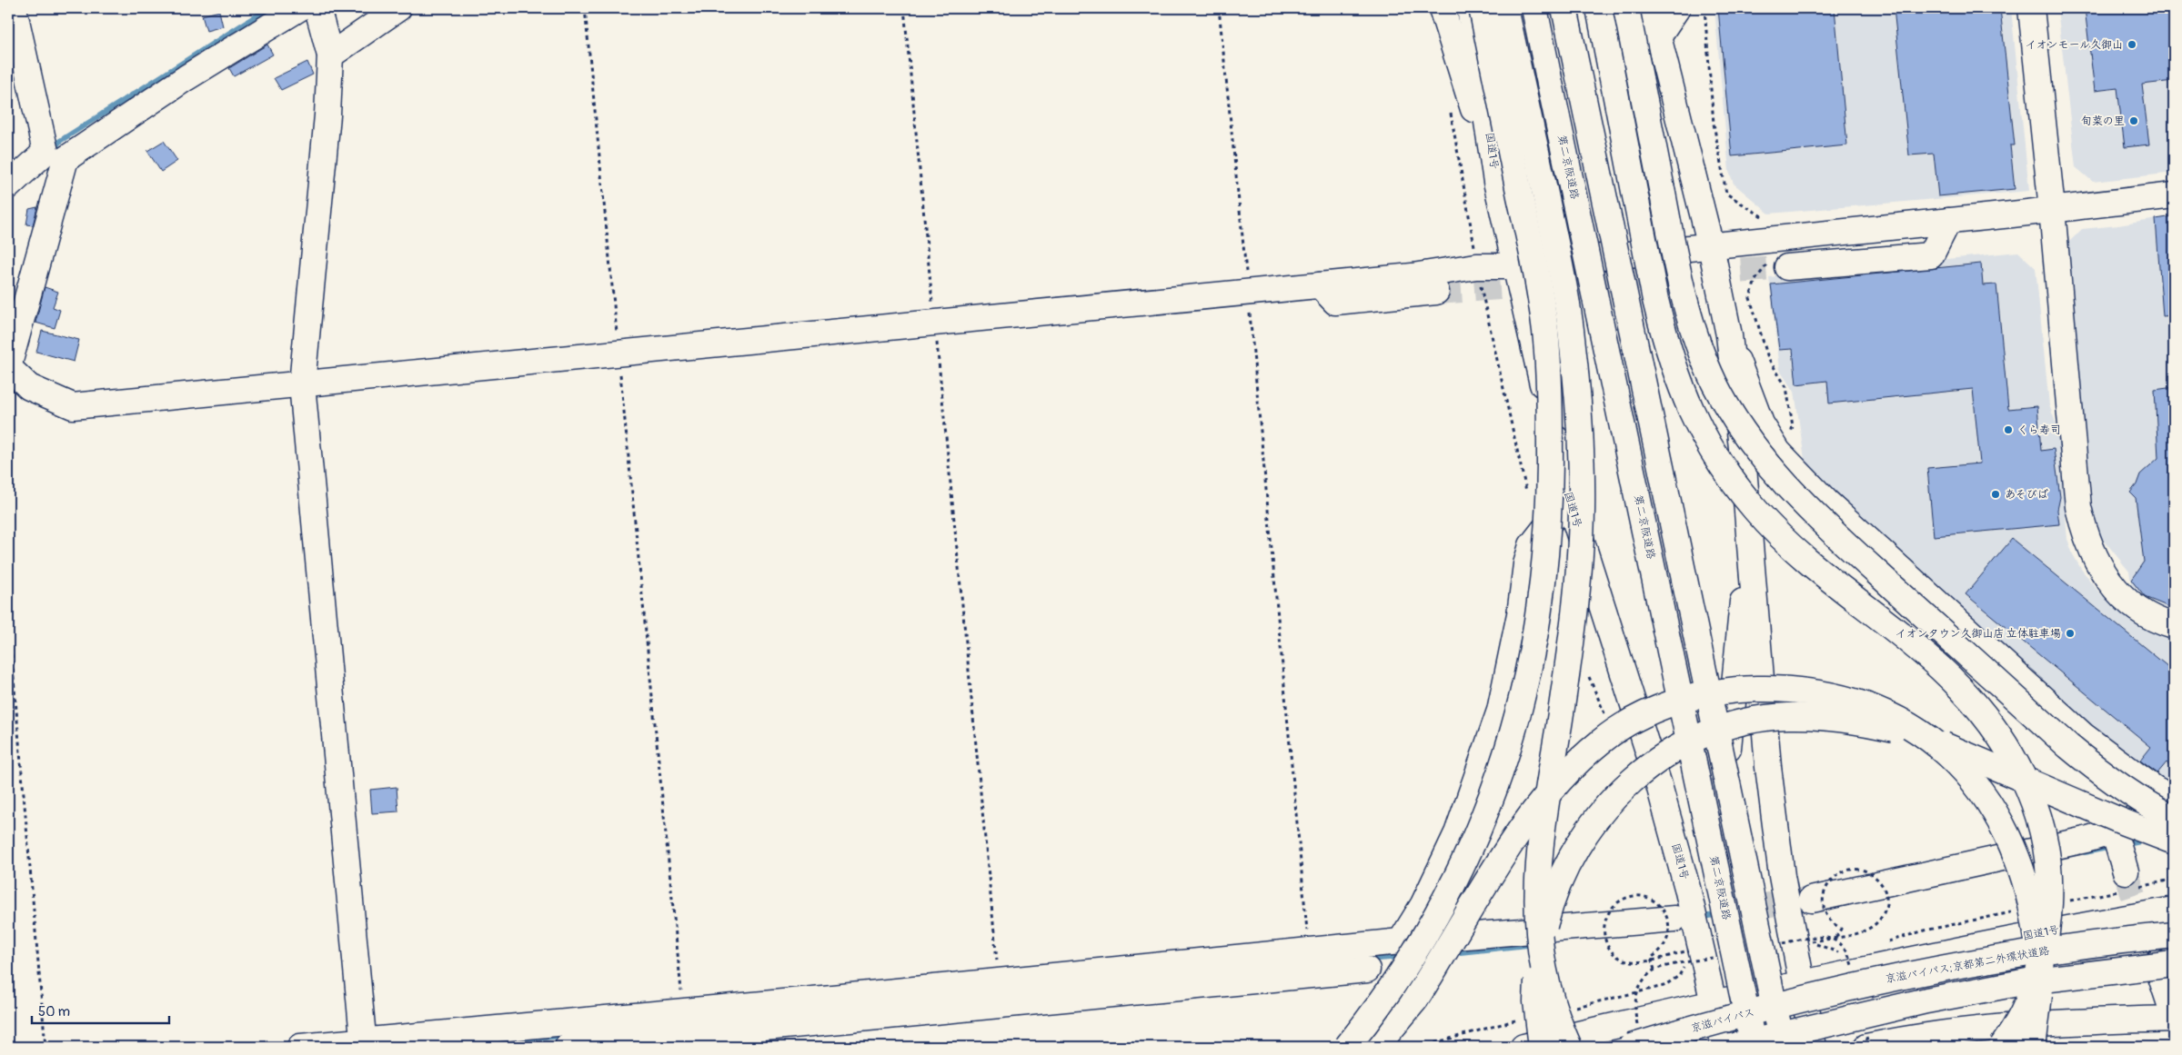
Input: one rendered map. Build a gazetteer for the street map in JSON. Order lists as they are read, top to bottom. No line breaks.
{"streets":{"main road":["国道1号","第二京阪道路","京滋バイパス;京都第二外環状道路","京滋バイパス"]},"crossings":[["国道1号","京滋バイパス;京都第二外環状道路"],["国道1号","京滋バイパス"],["京滋バイパス;京都第二外環状道路","京滋バイパス"]],"places":["イオンモール久御山","旬菜の里","くら寿司","あそびば","イオンタウン久御山店 立体駐車場"],"scale_bar":"50 m"}
